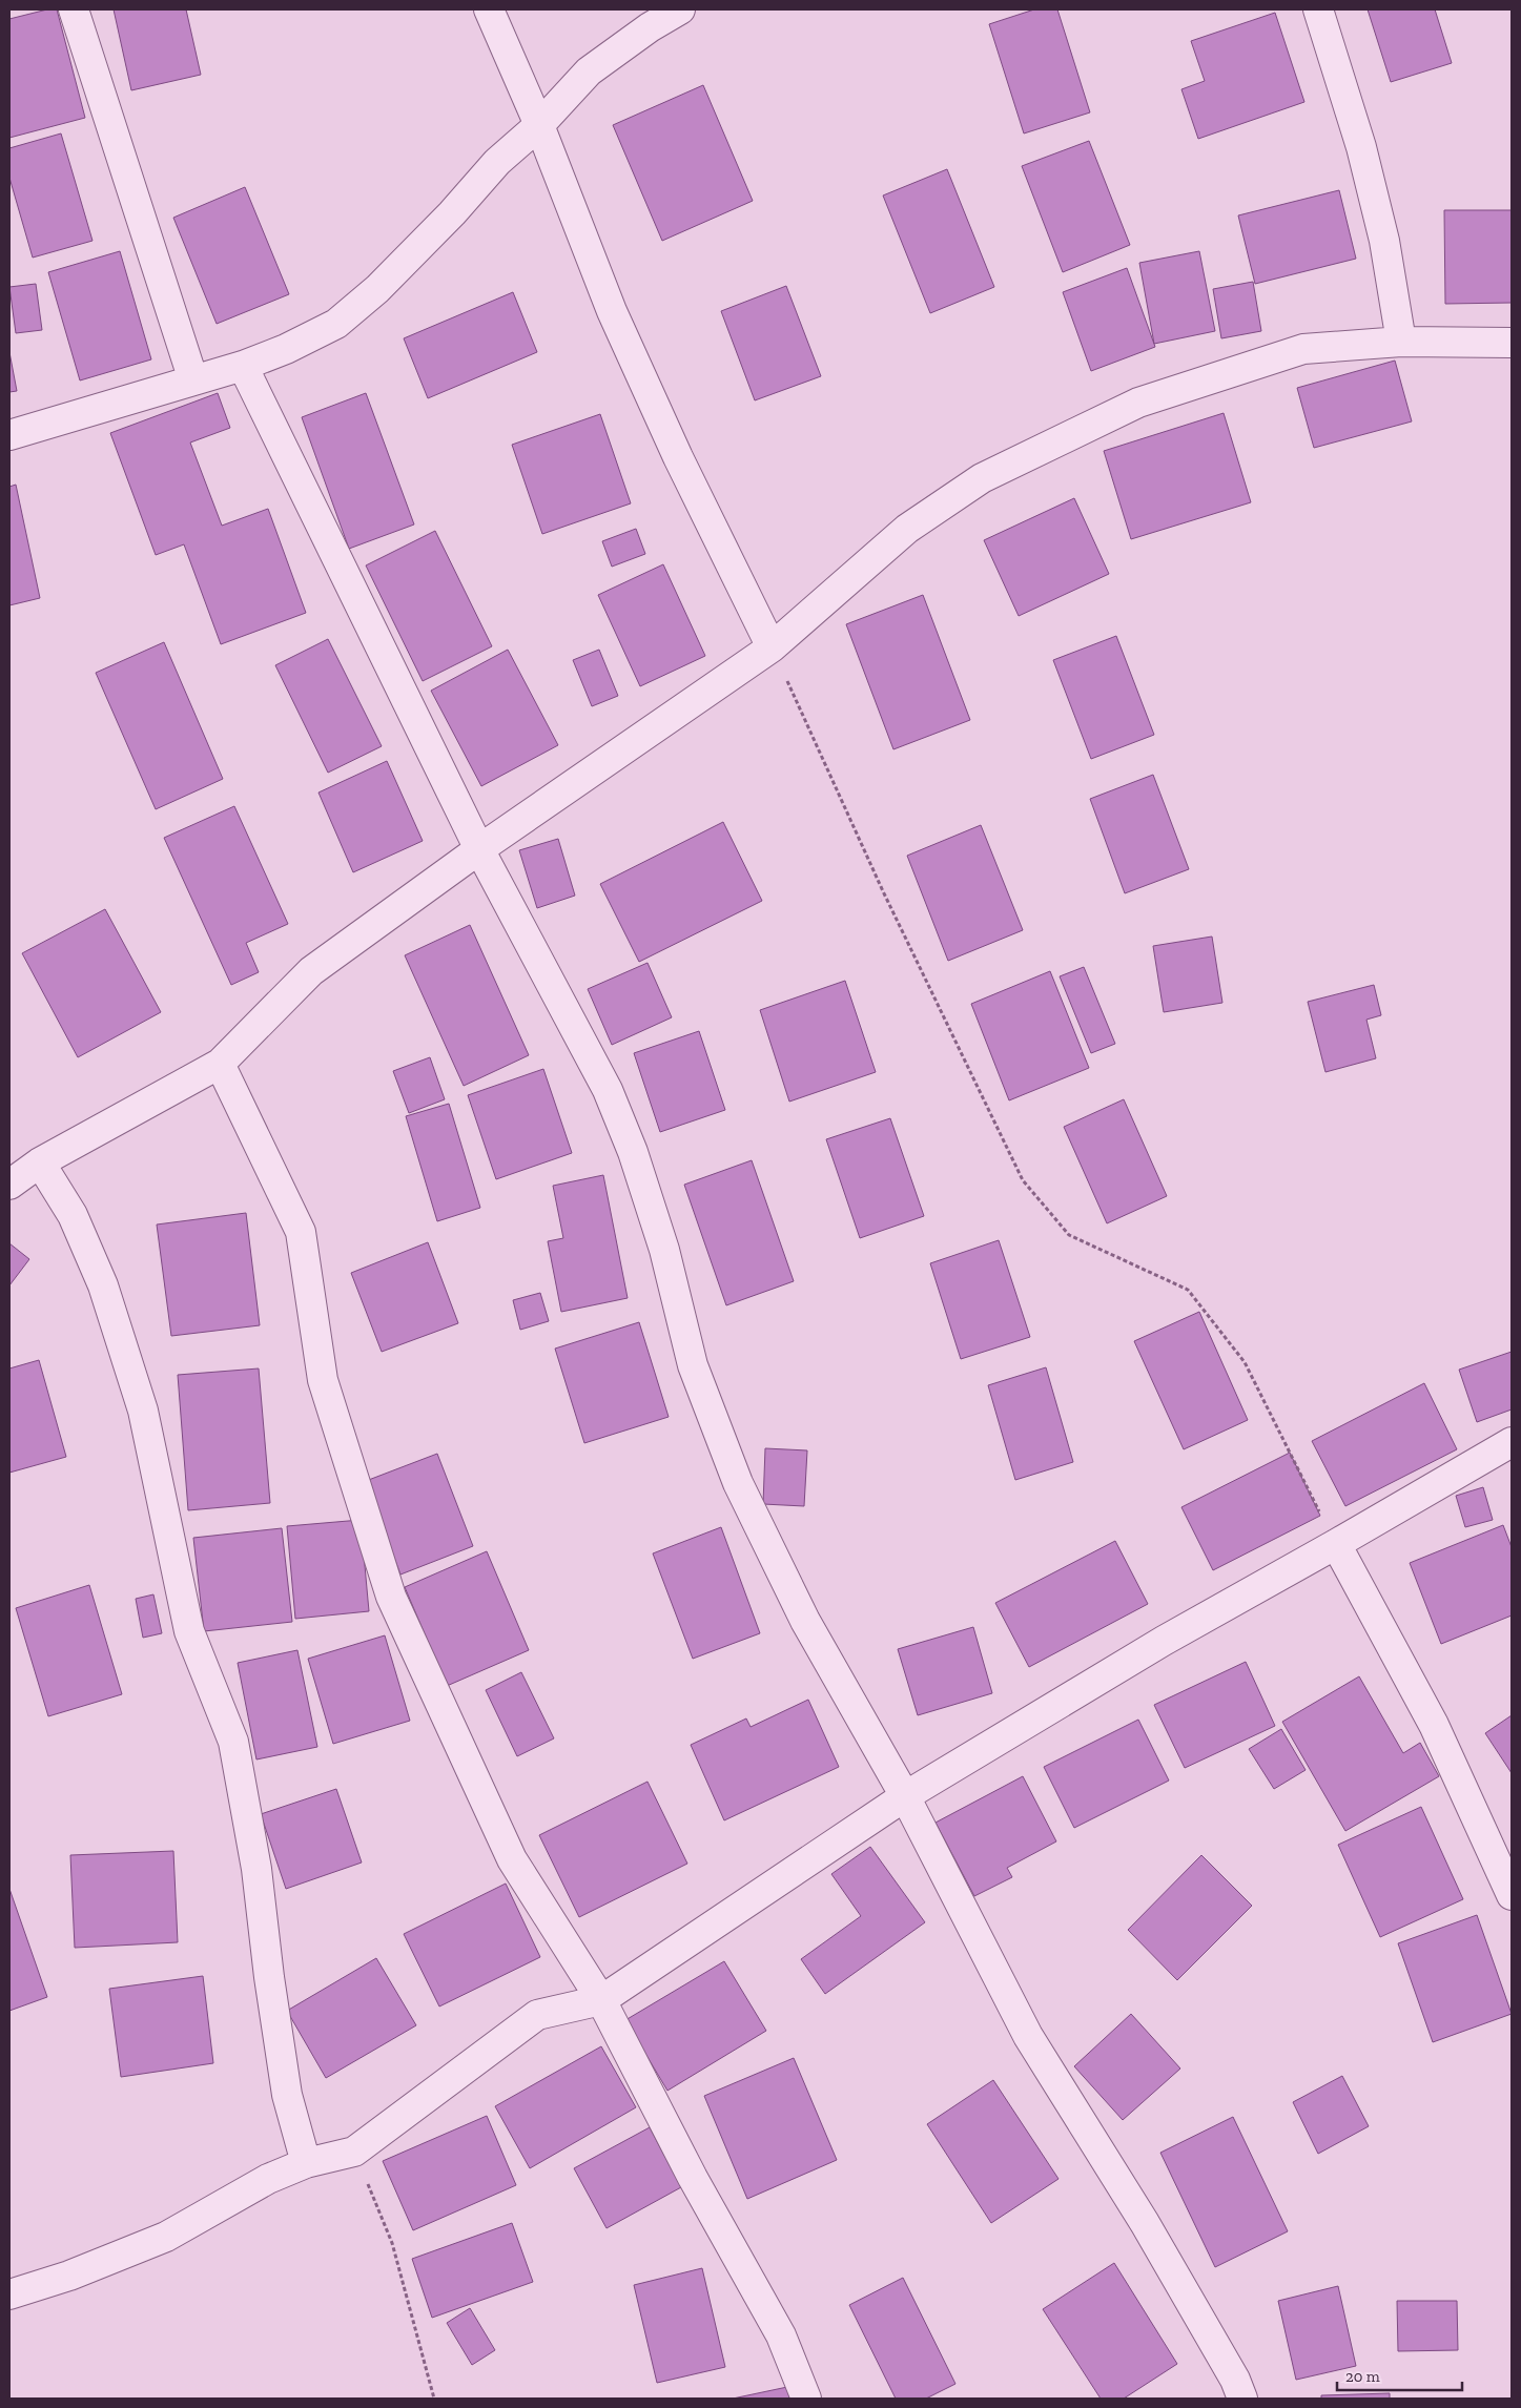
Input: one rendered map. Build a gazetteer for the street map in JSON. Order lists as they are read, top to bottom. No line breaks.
{"scale_bar":"20 m"}
